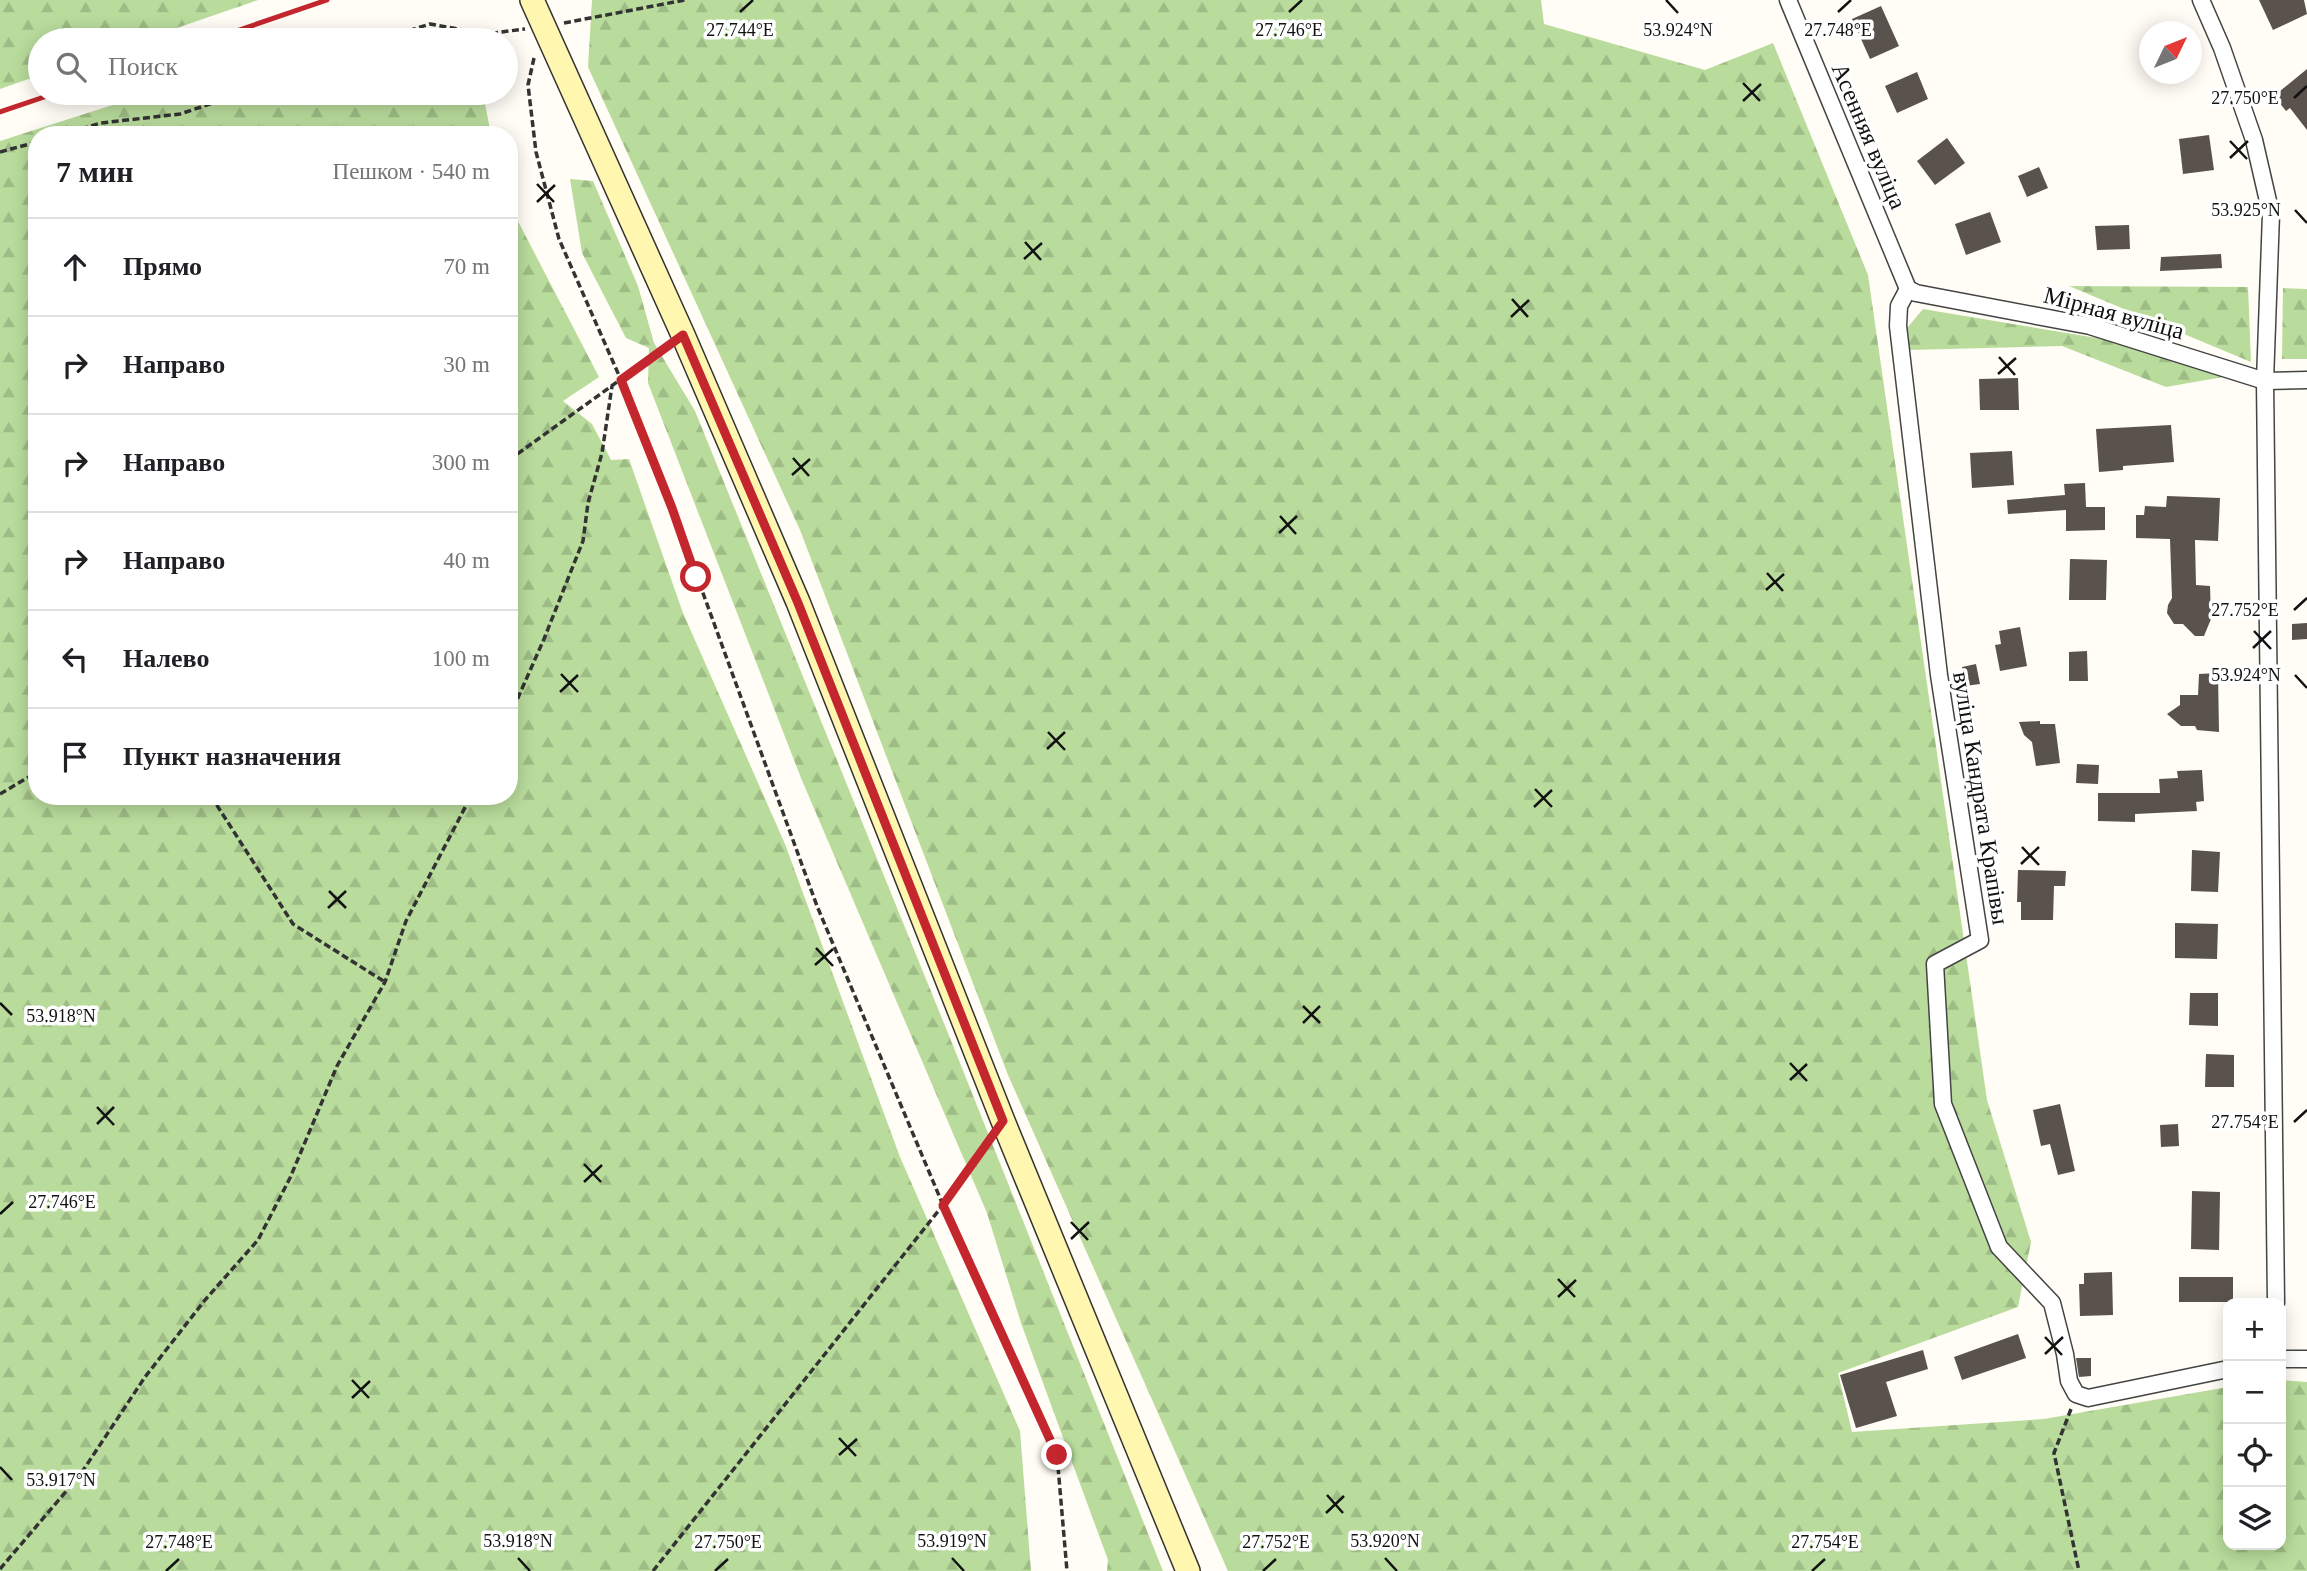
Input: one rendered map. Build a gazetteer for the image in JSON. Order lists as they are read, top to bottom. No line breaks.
{"streets":{"street":["Асенняя вуліца","Мірная вуліца","вуліца Кандрата Крапівы"]},"crossings":[["Асенняя вуліца","Мірная вуліца"],["Асенняя вуліца","вуліца Кандрата Крапівы"],["Мірная вуліца","вуліца Кандрата Крапівы"]],"north":"top right","page":{"search":"Поиск","heading":["7 мин","Пешком · 540 m"],"list":[["Прямо","70 m"],["Направо","30 m"],["Направо","300 m"],["Направо","40 m"],["Налево","100 m"],"Пункт назначения"],"map_buttons":["+","−"]},"coordinates":["27.744°E","27.746°E","27.748°E","53.924°N","27.750°E","53.925°N","27.752°E","53.918°N","27.754°E","53.917°N","53.919°N","53.920°N"]}
